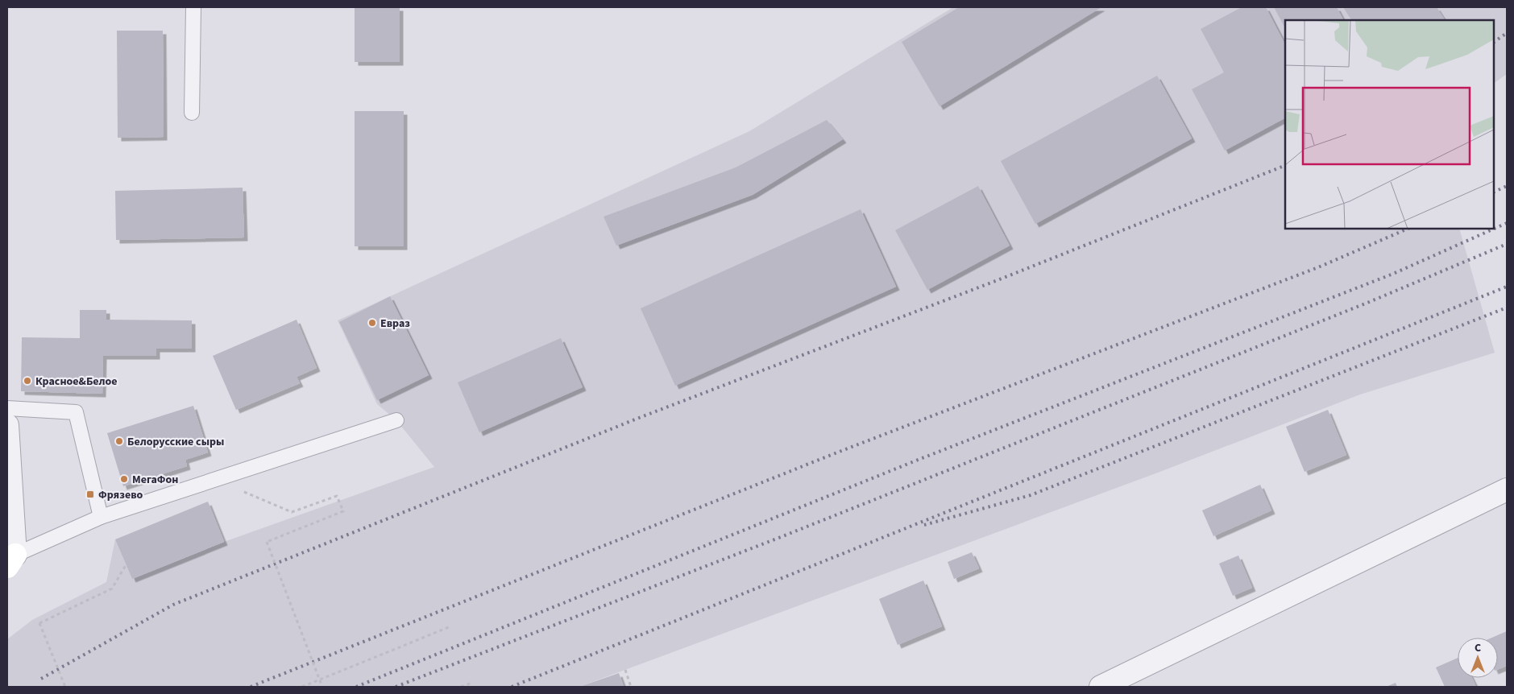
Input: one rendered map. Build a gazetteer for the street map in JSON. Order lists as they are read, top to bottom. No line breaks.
{"places":{"other":["Евраз","Красное&Белое","Белорусские сыры","МегаФон"],"transit":["Фрязево"]},"north":"top"}
